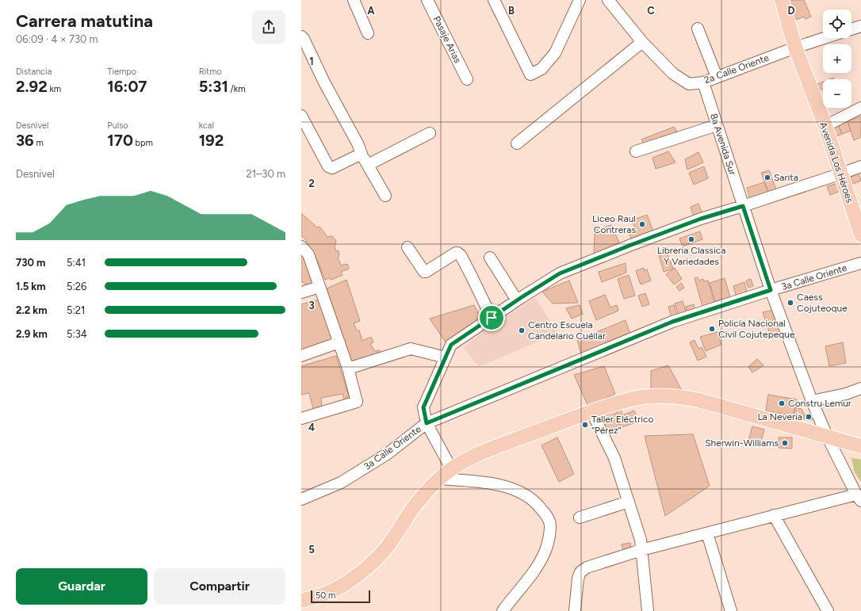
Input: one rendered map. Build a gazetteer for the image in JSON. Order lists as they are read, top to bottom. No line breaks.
{"streets":{"main road":["Avenida Los Héroes"],"street":["Pasaje Arias","2a Calle Oriente","8a Avenida Sur","3a Calle Oriente"]},"crossings":[["2a Calle Oriente","8a Avenida Sur"],["2a Calle Oriente","Avenida Los Héroes"],["8a Avenida Sur","3a Calle Oriente"]],"places":["Sarita","Liceo Raul Contreras","Libreria Classica Y Variedades","Caess Cojuteoque","Policía Nacional Civil Cojutepeque","Centro Escuela Candelario Cuéllar","Constru Lemur","La Nevería","Taller Eléctrico “Pérez”","Sherwin-Williams"],"scale_bar":"50 m","page":{"heading":["Carrera matutina","06:09 · 4 × 730 m"],"map_buttons":["+","−"],"stats":[["Distancia","2.92 km"],["Tiempo","16:07"],["Ritmo","5:31 /km"],["Desnivel","36 m"],["Pulso","170 bpm"],["kcal","192"]],"chart":["Desnivel","21–30 m"],"list":[{"name":"730 m","note":"5:41"},{"name":"1.5 km","note":"5:26"},{"name":"2.2 km","note":"5:21"},{"name":"2.9 km","note":"5:34"}],"buttons":["Guardar","Compartir"],"scale":"50 m"},"grid":{"columns":["A","B","C","D"],"rows":["1","2","3","4","5"]}}
